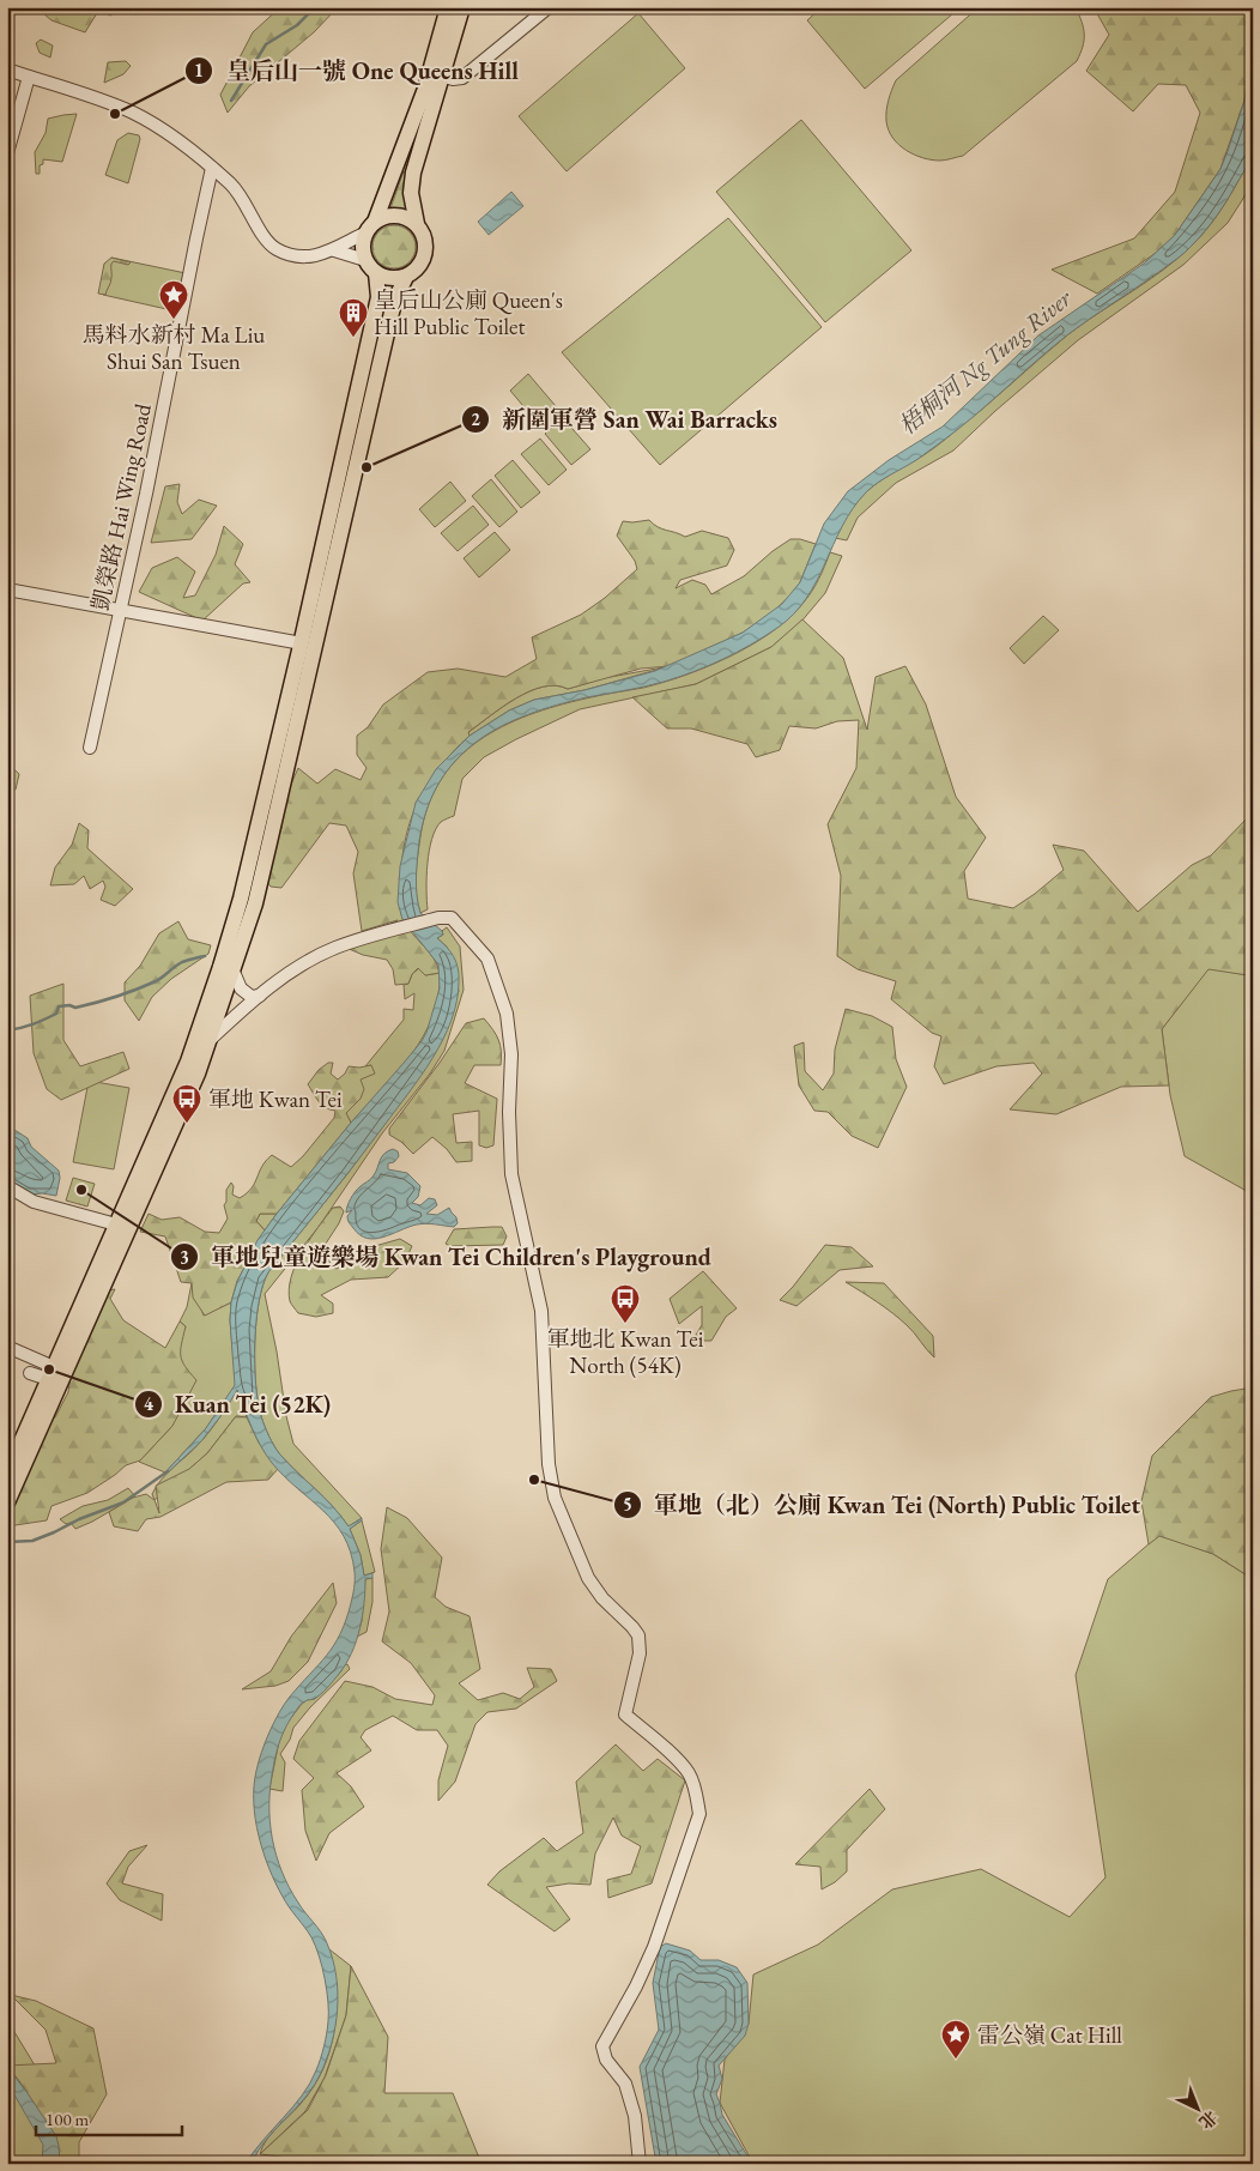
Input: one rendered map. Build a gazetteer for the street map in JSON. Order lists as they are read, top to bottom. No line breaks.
{"streets":{"street":["凱榮路 Hai Wing Road"]},"water":["梧桐河 Ng Tung River"],"places":{"other":["皇后山一號 One Queens Hill","新圍軍營 San Wai Barracks","軍地兒童遊樂場 Kwan Tei Children's Playground","Kuan Tei (52K)","軍地（北）公廁 Kwan Tei (North) Public Toilet"],"place":["馬料水新村 Ma Liu Shui San Tsuen","雷公嶺 Cat Hill"],"building":["皇后山公廁 Queen's Hill Public Toilet"],"bus stop":["軍地 Kwan Tei","軍地北 Kwan Tei North (54K)"]},"scale_bar":"100 m","north":"bottom right"}
